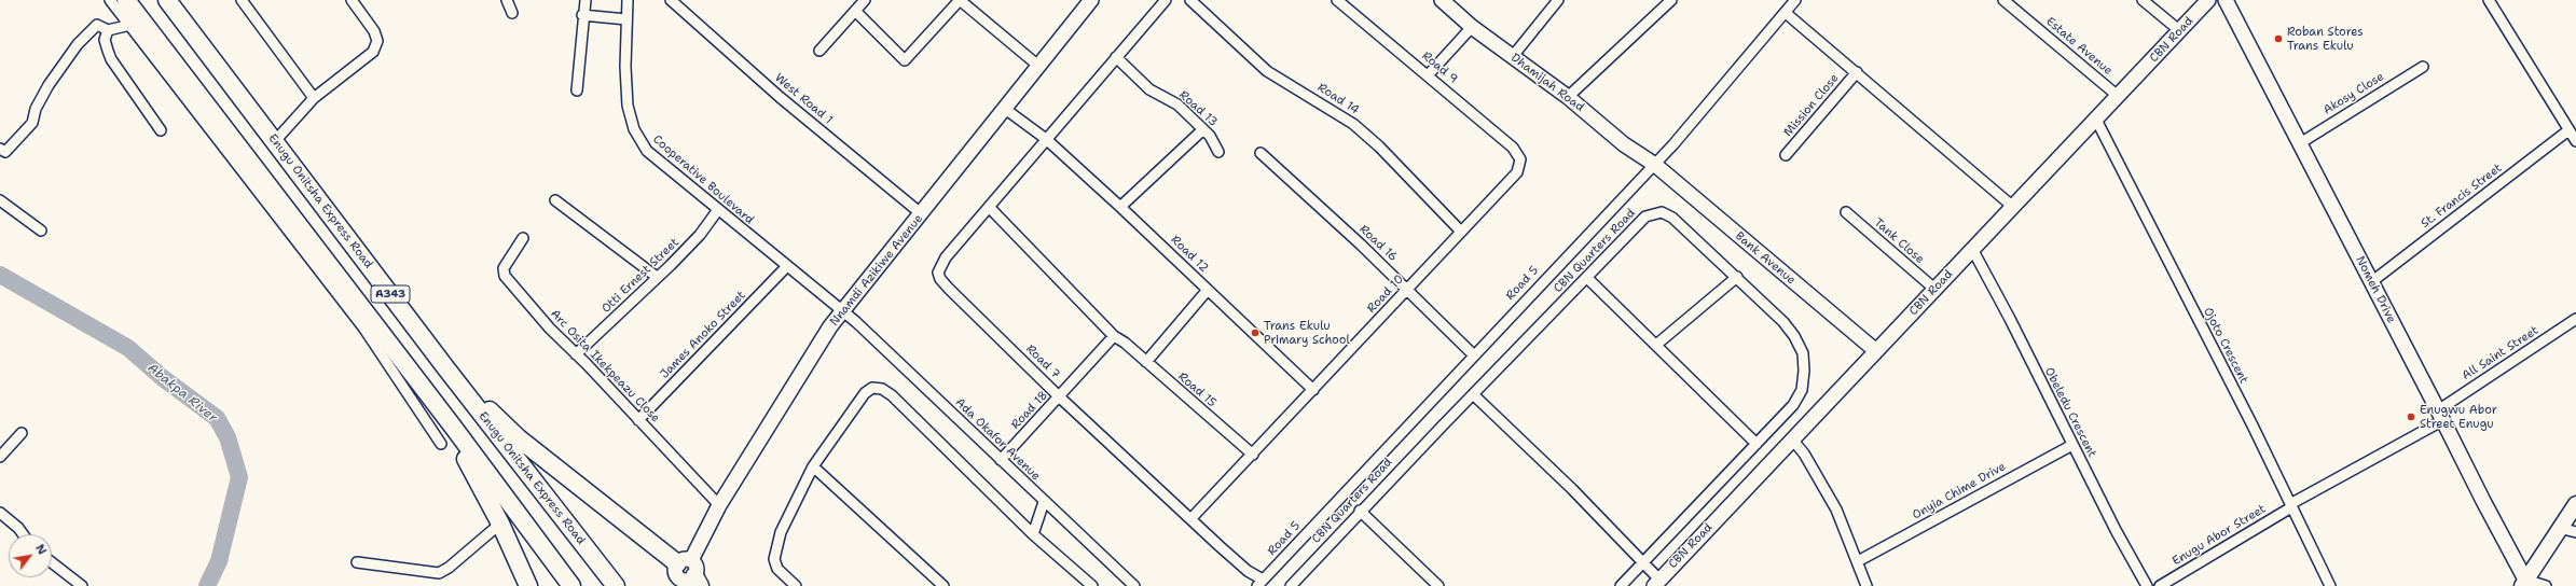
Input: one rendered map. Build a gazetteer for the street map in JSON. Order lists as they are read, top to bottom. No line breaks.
{"streets":{"highway":["Enugu Onitsha Express Road","A343"],"main road":["CBN Road","Dhamijah Road","Bank Avenue","Nnamdi Azikiwe Avenue","Nomeh Drive"],"street":["Estate Avenue","Road 9","Akosy Close","West Road 1","Road 14","Mission Close","Road 13","Cooperative Boulevard","St. Francis Street","Tank Close","Road 16","CBN Quarters Road","Road 12","Otti Ernest Street","Road 5","Road 10","James Anoko Street","Ojoto Crescent","All Saint Street","Road 7","Arc Osita Ikekpeazu Close","Road 15","Road 18","Obeledu Crescent","Ada Okafor Avenue","Onyia Chime Drive","Enugu Abor Street"]},"crossings":[["CBN Road","Estate Avenue"],["CBN Road","Tank Close"],["CBN Road","Bank Avenue"],["CBN Road","Ojoto Crescent"],["CBN Road","Obeledu Crescent"],["Road 9","Road 10"],["Dhamijah Road","Bank Avenue"],["Dhamijah Road","Road 5"],["Akosy Close","Nomeh Drive"],["West Road 1","Nnamdi Azikiwe Avenue"],["Road 14","Road 10"],["Road 13","Road 7"],["Cooperative Boulevard","Nnamdi Azikiwe Avenue"],["Cooperative Boulevard","Otti Ernest Street"],["Cooperative Boulevard","James Anoko Street"],["Cooperative Boulevard","Ada Okafor Avenue"],["St. Francis Street","Nomeh Drive"],["Road 16","Road 5"],["Road 16","Road 10"],["Road 12","Nnamdi Azikiwe Avenue"],["Road 12","Road 10"],["Road 12","Road 7"],["Bank Avenue","Road 5"],["Nnamdi Azikiwe Avenue","Arc Osita Ikekpeazu Close"],["Nnamdi Azikiwe Avenue","Ada Okafor Avenue"],["Otti Ernest Street","Arc Osita Ikekpeazu Close"],["Road 5","Road 7"],["Nomeh Drive","All Saint Street"],["Road 10","Road 7"],["Road 10","Road 15"],["James Anoko Street","Arc Osita Ikekpeazu Close"],["Ojoto Crescent","All Saint Street"],["Ojoto Crescent","Enugu Abor Street"],["All Saint Street","Enugu Abor Street"],["Road 7","Road 15"],["Road 7","Road 18"],["Road 15","Road 18"],["Road 18","Ada Okafor Avenue"],["Obeledu Crescent","Onyia Chime Drive"]],"water":["Abakpa River"],"places":["Roban Stores Trans Ekulu","Trans Ekulu Primary School","Enugwu Abor Street Enugu"],"north":"top right"}
